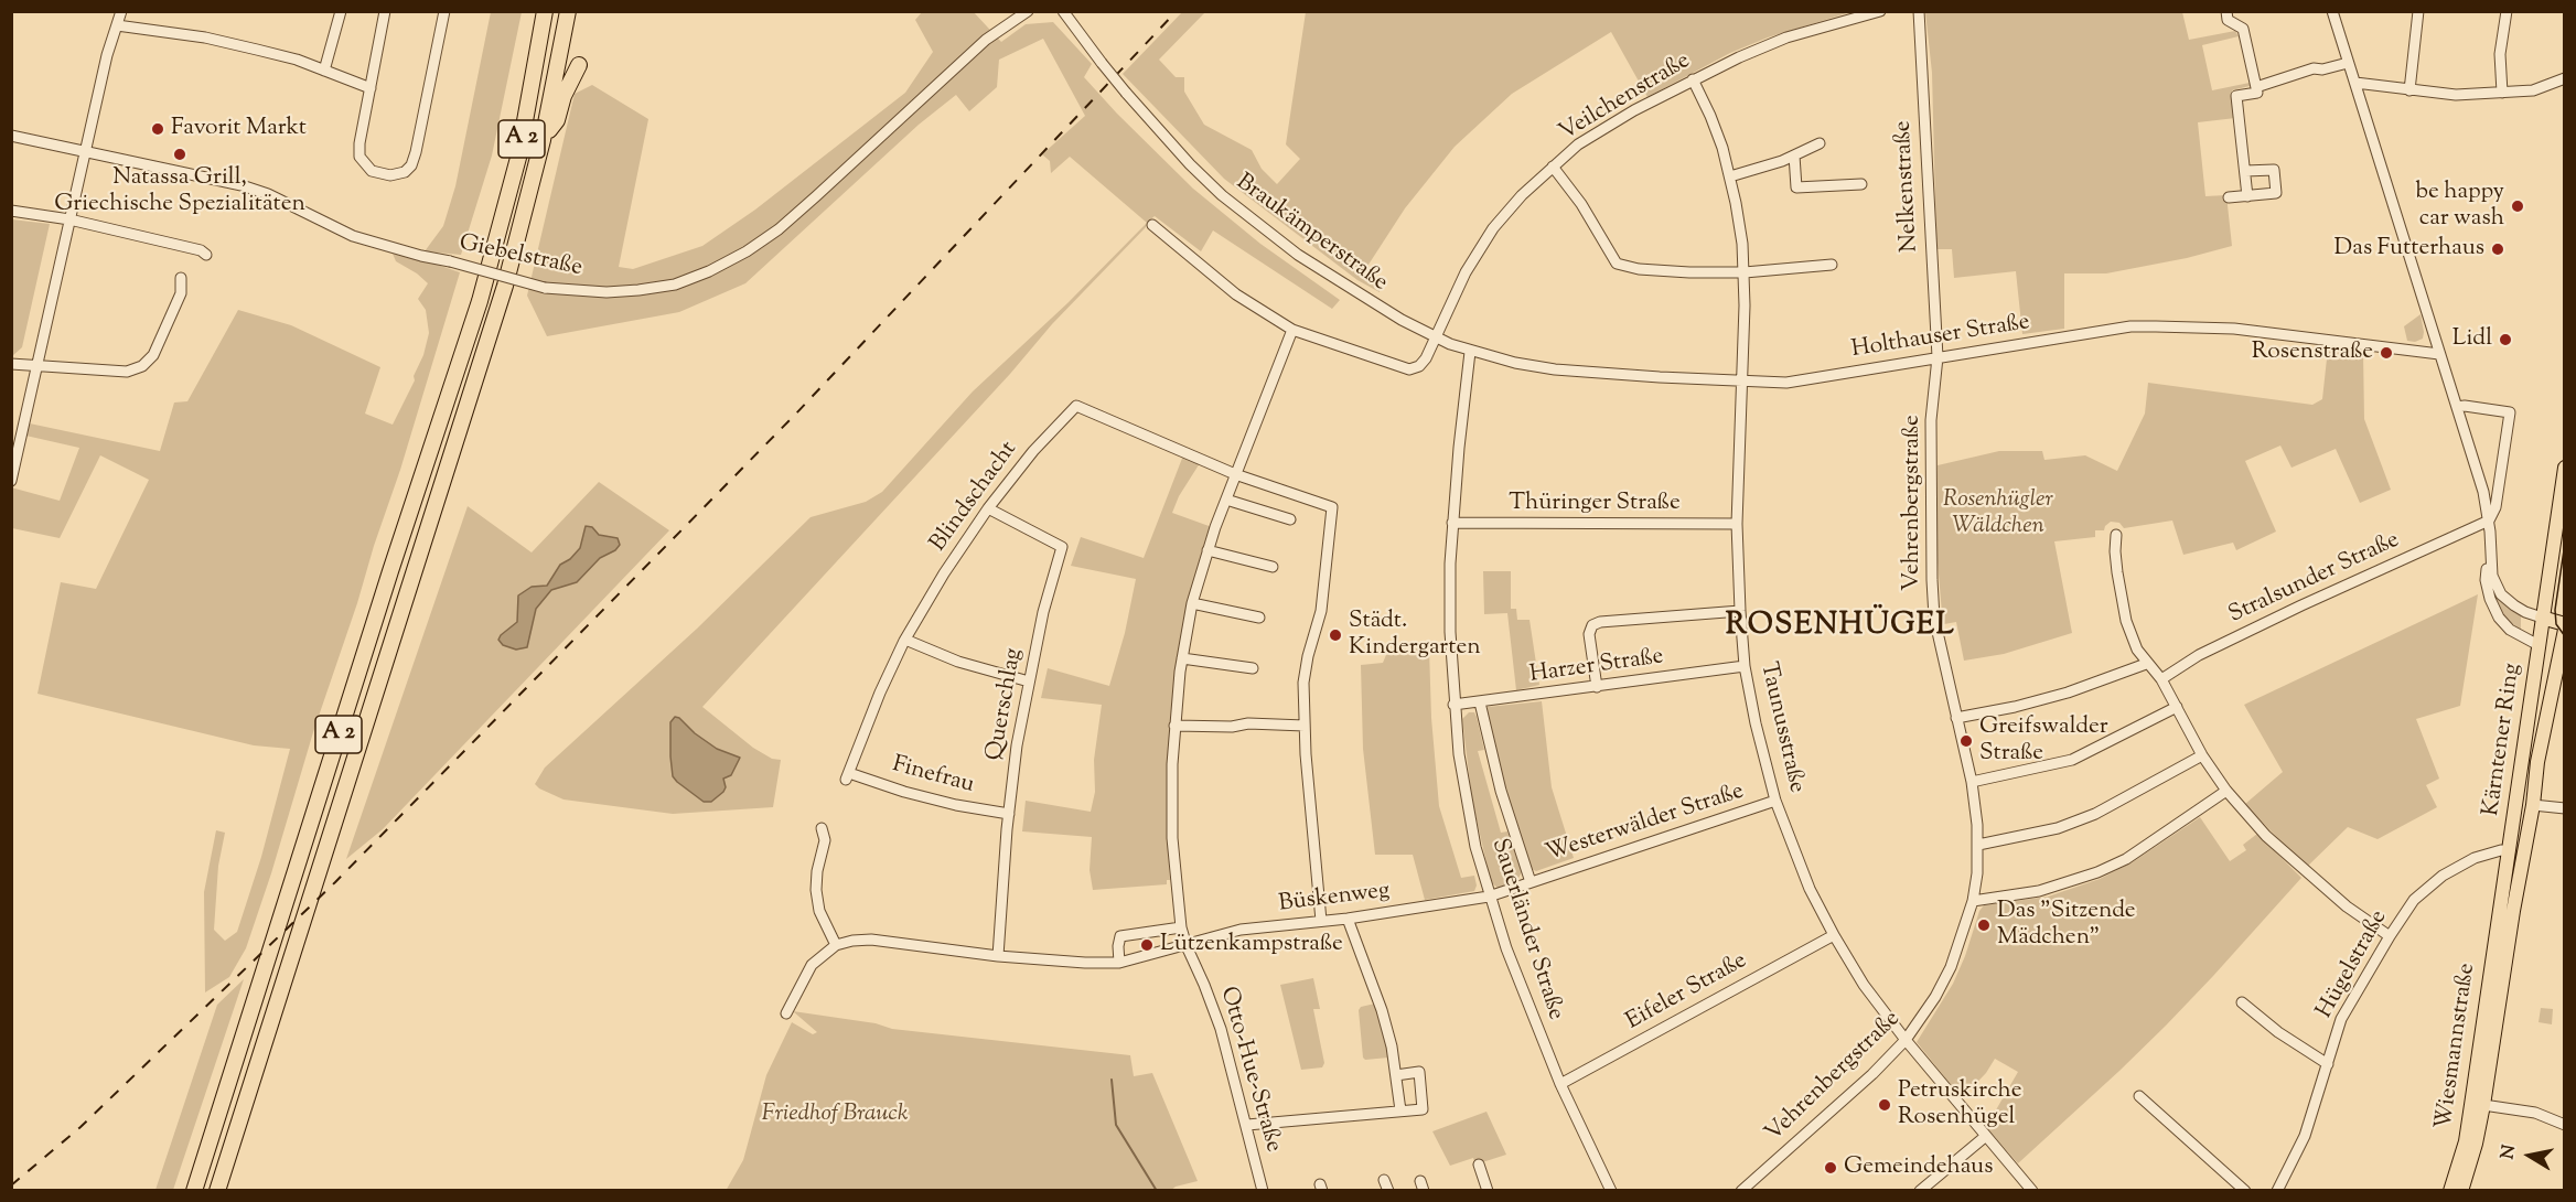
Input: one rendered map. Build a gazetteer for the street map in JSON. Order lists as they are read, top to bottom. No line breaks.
{"streets":{"highway":["A 2"],"main road":["Kärntener Ring","Wiesmannstraße"],"street":["Veilchenstraße","Nelkenstraße","Braukämperstraße","Giebelstraße","Holthauser Straße","Blindschacht","Vehrenbergstraße","Thüringer Straße","Stralsunder Straße","Harzer Straße","Querschlag","Taunusstraße","Finefrau","Westerwälder Straße","Büskenweg","Sauerländer Straße","Hügelstraße","Eifeler Straße","Otto-Hue-Straße"]},"crossings":[["Veilchenstraße","Braukämperstraße"],["Veilchenstraße","Taunusstraße"],["Veilchenstraße","Otto-Hue-Straße"],["Nelkenstraße","Holthauser Straße"],["Nelkenstraße","Vehrenbergstraße"],["Braukämperstraße","Holthauser Straße"],["Holthauser Straße","Vehrenbergstraße"],["Holthauser Straße","Taunusstraße"],["Holthauser Straße","Sauerländer Straße"],["Blindschacht","Querschlag"],["Blindschacht","Finefrau"],["Blindschacht","Otto-Hue-Straße"],["Vehrenbergstraße","Taunusstraße"],["Thüringer Straße","Taunusstraße"],["Thüringer Straße","Sauerländer Straße"],["Harzer Straße","Taunusstraße"],["Harzer Straße","Sauerländer Straße"],["Querschlag","Finefrau"],["Taunusstraße","Westerwälder Straße"],["Taunusstraße","Eifeler Straße"],["Kärntener Ring","Hügelstraße"],["Kärntener Ring","Wiesmannstraße"],["Westerwälder Straße","Büskenweg"],["Westerwälder Straße","Sauerländer Straße"],["Büskenweg","Sauerländer Straße"],["Büskenweg","Otto-Hue-Straße"],["Sauerländer Straße","Eifeler Straße"]],"districts":["ROSENHÜGEL"],"parks":["Rosenhügler Wäldchen","Friedhof Brauck"],"places":["Favorit Markt","Natassa Grill, Griechische Spezialitäten","be happy car wash","Das Futterhaus","Lidl","Rosenstraße","Städt. Kindergarten","Greifswalder Straße","Das \"Sitzende Mädchen\"","Lützenkampstraße","Petruskirche Rosenhügel","Gemeindehaus"],"north":"left"}
